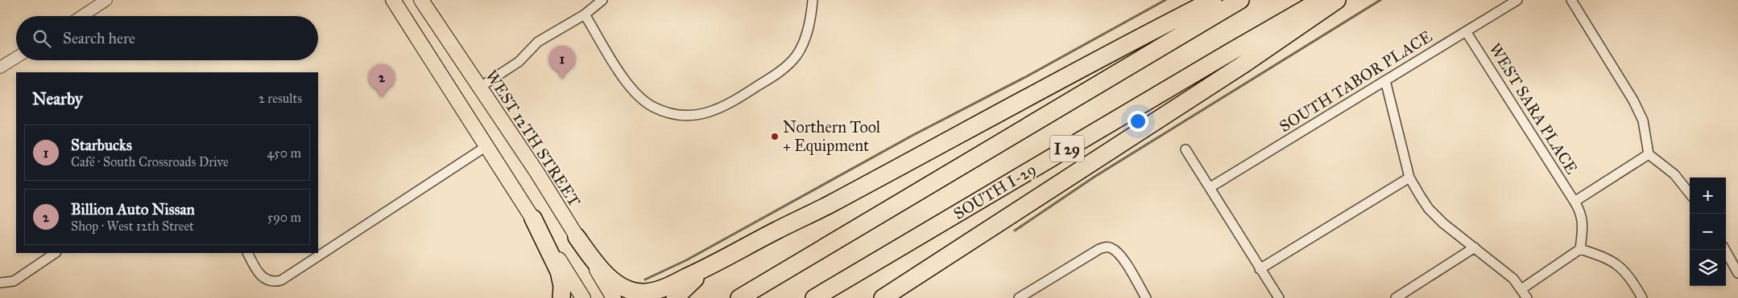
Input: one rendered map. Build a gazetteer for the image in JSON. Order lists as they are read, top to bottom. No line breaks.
{"streets":{"highway":["I 29","SOUTH I-29"],"main road":["WEST 12TH STREET"],"street":["SOUTH TABOR PLACE","WEST SARA PLACE"]},"crossings":[["SOUTH TABOR PLACE","WEST SARA PLACE"]],"places":["Northern Tool + Equipment"],"page":{"search":"Search here","pins":["1","2"],"heading":["Nearby","2 results"],"list":[{"mark":"1","name":"Starbucks","note":"Café · South Crossroads Drive","value":"450 m"},{"mark":"2","name":"Billion Auto Nissan","note":"Shop · West 12th Street","value":"590 m"}],"map_buttons":["+","−"]}}
